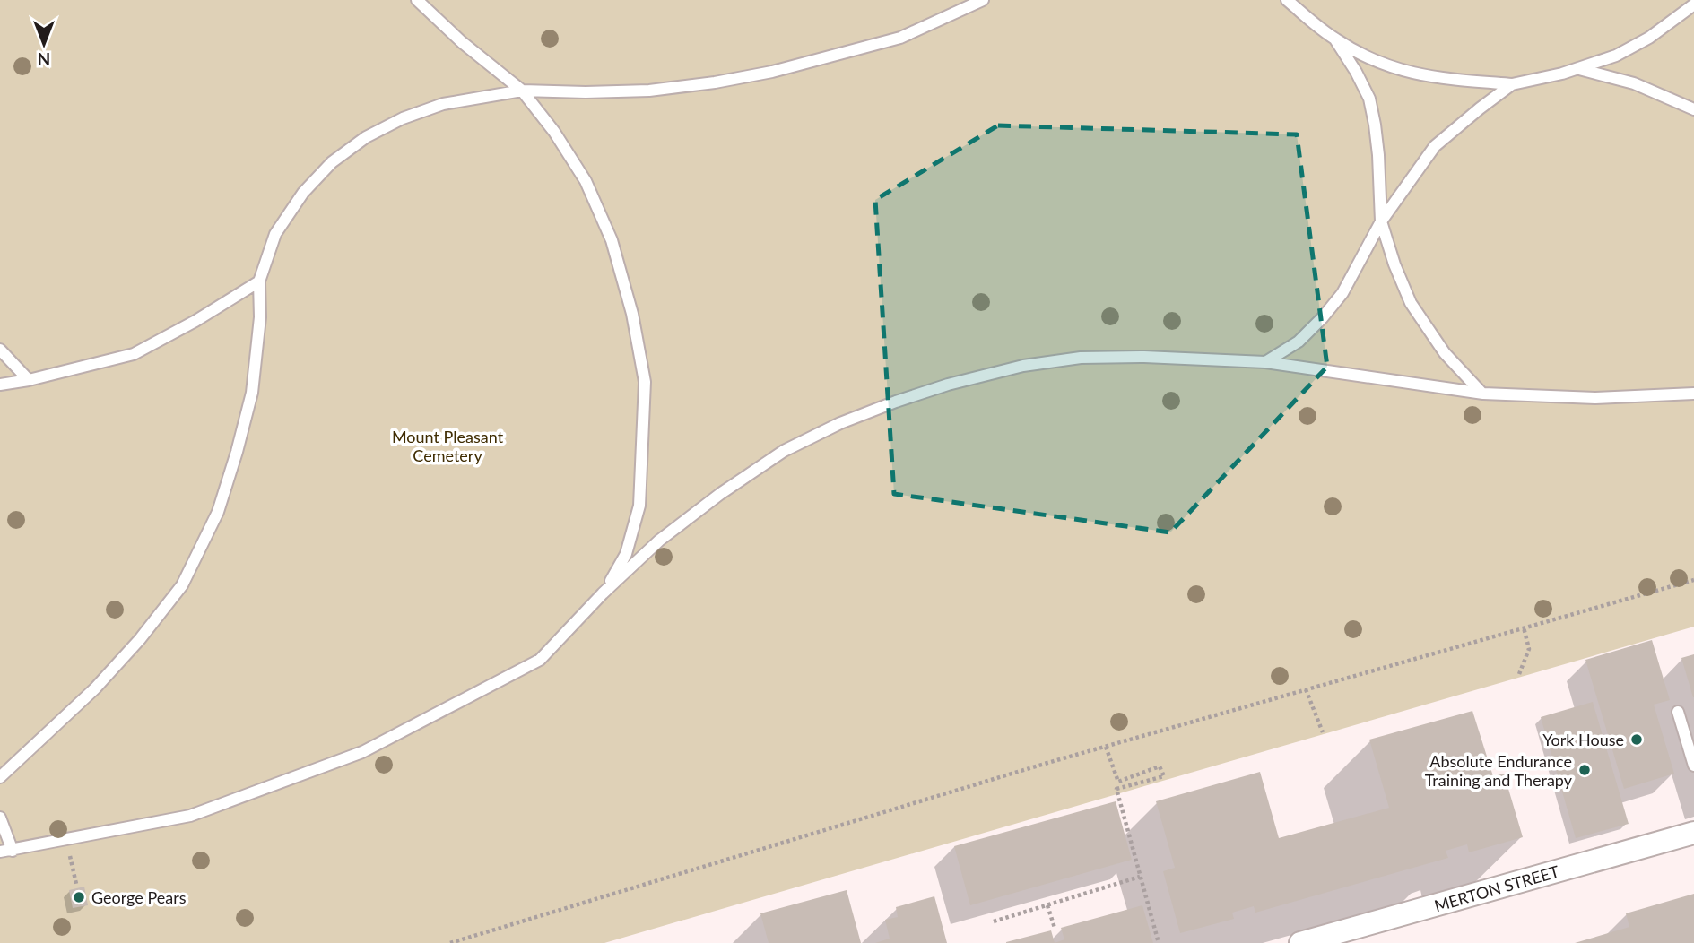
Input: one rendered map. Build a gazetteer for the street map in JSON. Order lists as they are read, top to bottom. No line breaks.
{"streets":{"street":["MERTON STREET"]},"parks":["Mount Pleasant Cemetery"],"places":["York House","Absolute Endurance Training and Therapy","George Pears"],"north":"bottom"}
